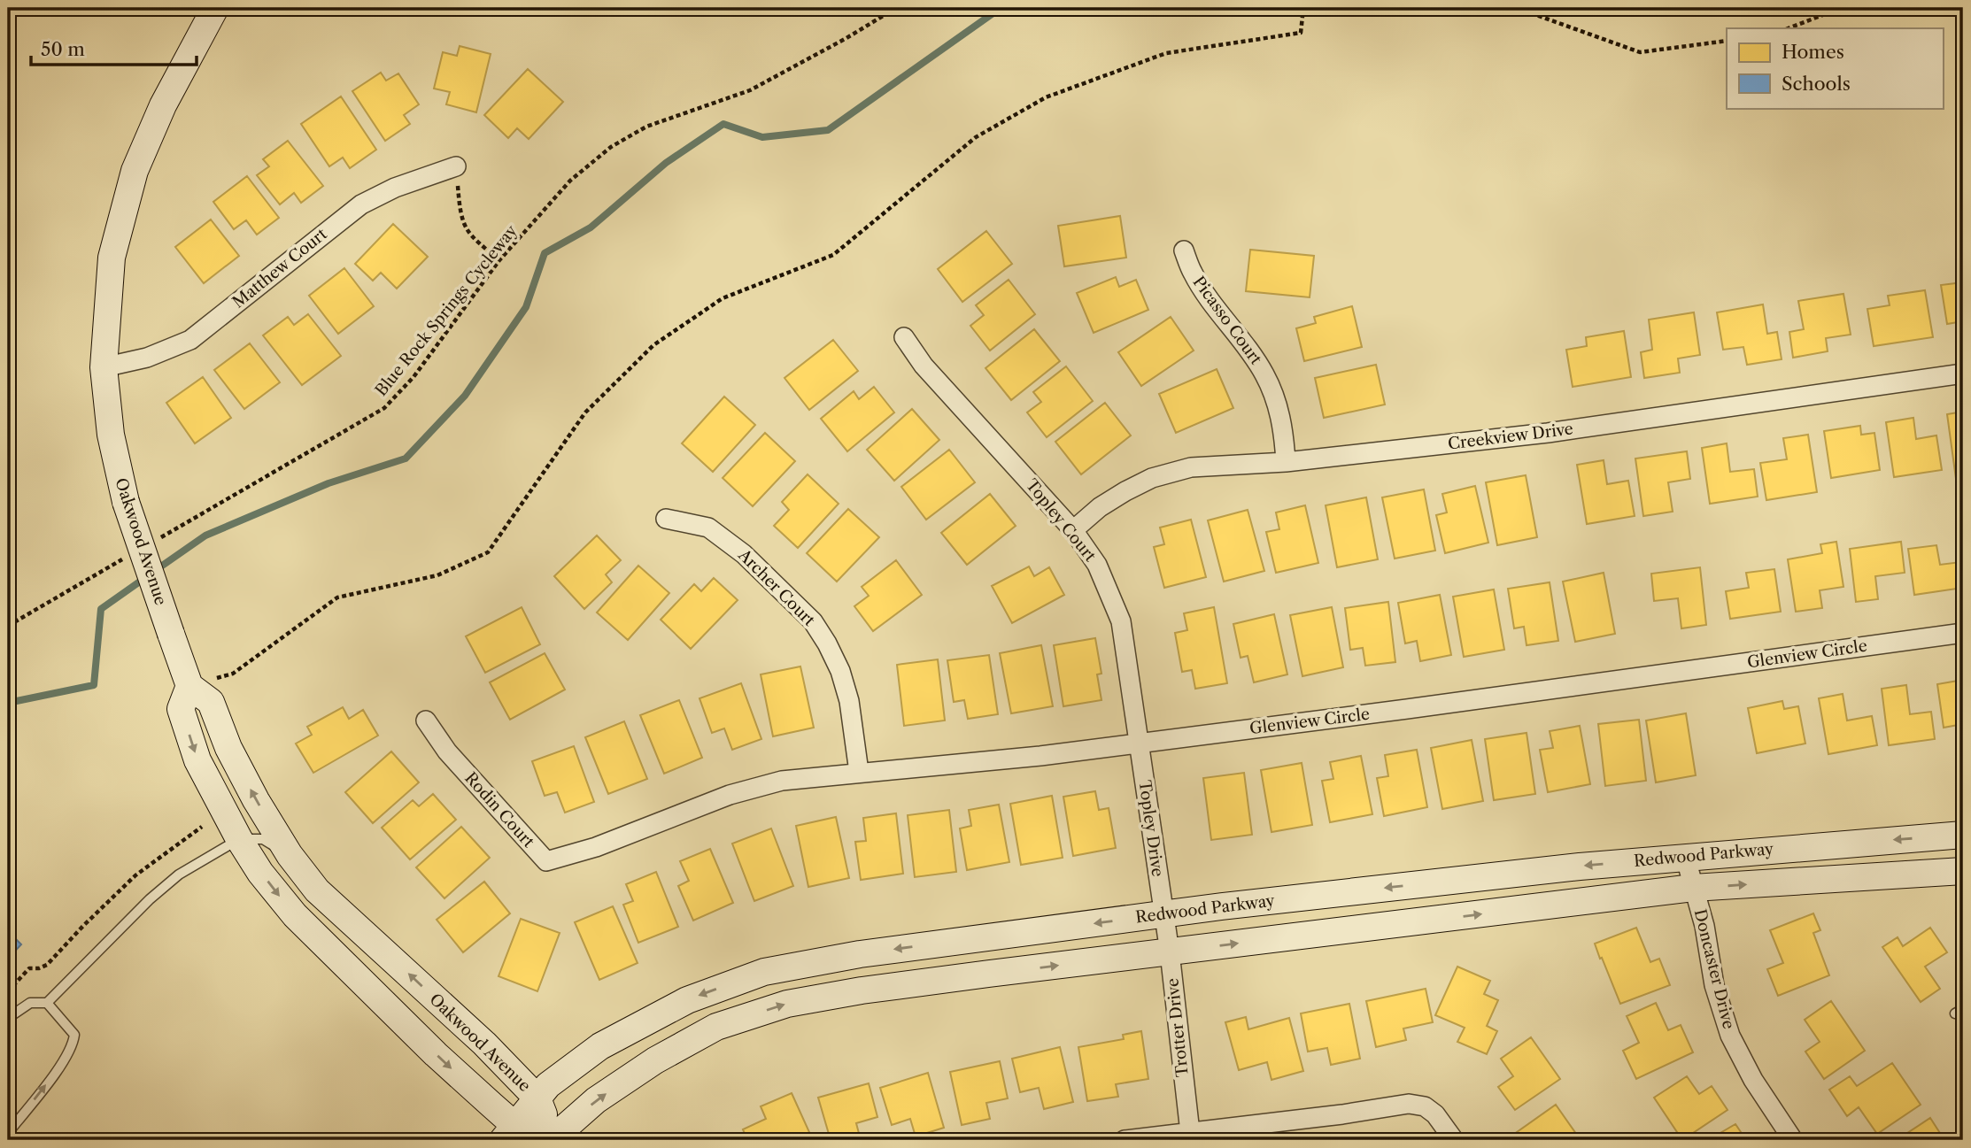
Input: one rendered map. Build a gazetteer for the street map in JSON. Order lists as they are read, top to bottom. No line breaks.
{"streets":{"main road":["Oakwood Avenue","Redwood Parkway"],"street":["Matthew Court","Picasso Court","Creekview Drive","Topley Court","Archer Court","Glenview Circle","Rodin Court","Topley Drive","Doncaster Drive","Trotter Drive"],"path":["Blue Rock Springs Cycleway"]},"crossings":[["Matthew Court","Oakwood Avenue"],["Picasso Court","Creekview Drive"],["Creekview Drive","Topley Court"],["Topley Court","Glenview Circle"],["Topley Court","Topley Drive"],["Oakwood Avenue","Redwood Parkway"],["Archer Court","Glenview Circle"],["Glenview Circle","Rodin Court"],["Glenview Circle","Topley Drive"],["Topley Drive","Redwood Parkway"],["Topley Drive","Trotter Drive"],["Redwood Parkway","Doncaster Drive"],["Redwood Parkway","Trotter Drive"]],"legend":["Homes","Schools"],"scale_bar":"50 m"}
